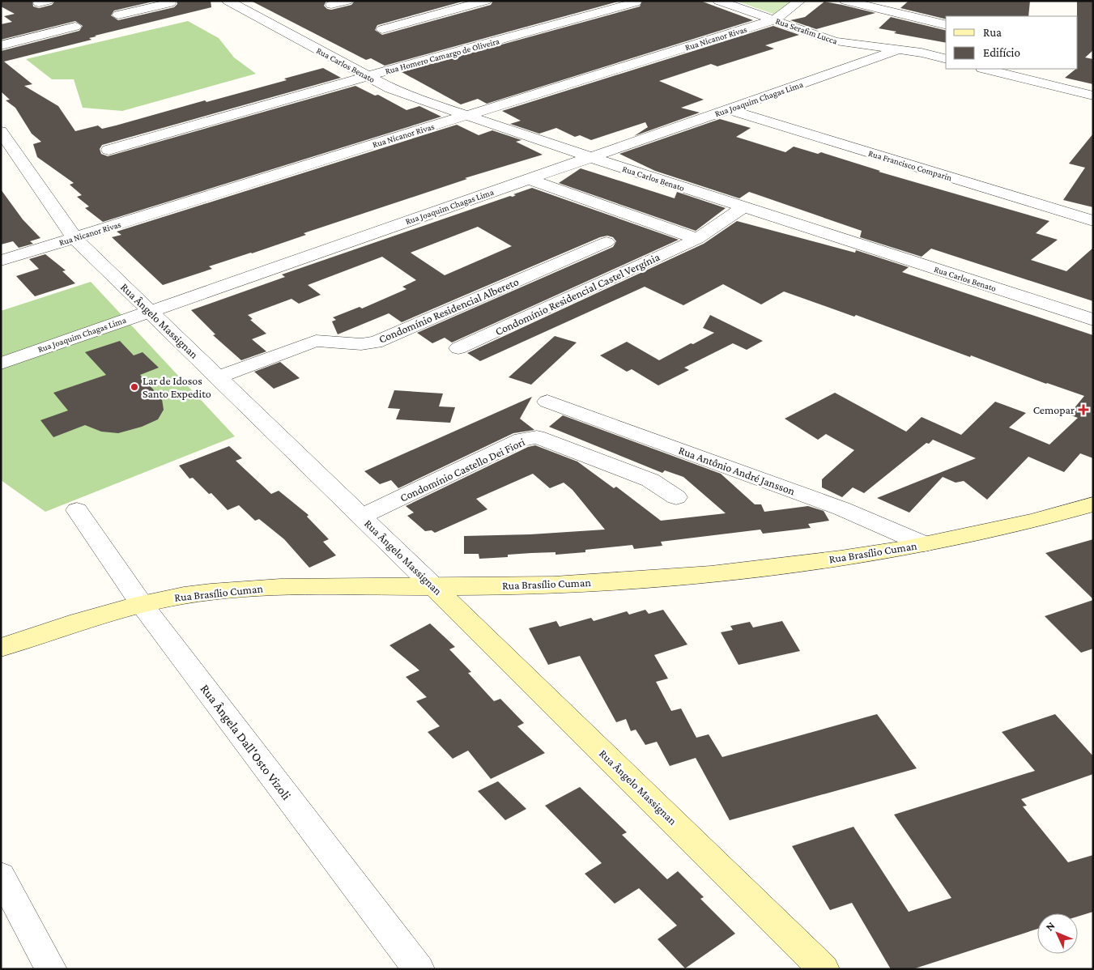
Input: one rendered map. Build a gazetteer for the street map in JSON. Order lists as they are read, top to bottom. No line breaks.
{"streets":{"street":["Rua Serafim Lucca","Rua Nicanor Rivas","Rua Homero Camargo de Oliveira","Rua Carlos Benato","Rua Joaquim Chagas Lima","Rua Francisco Comparin","Condomínio Residencial Castel Vergínia","Condomínio Residencial Albereto","Rua Ângelo Massignan","Condomínio Castello Dei Fiori","Rua Antônio André Jansson","Rua Brasílio Cuman","Rua Ângela Dall'Osto Vizoli"]},"crossings":[["Rua Serafim Lucca","Rua Nicanor Rivas"],["Rua Serafim Lucca","Rua Joaquim Chagas Lima"],["Rua Nicanor Rivas","Rua Carlos Benato"],["Rua Nicanor Rivas","Rua Ângelo Massignan"],["Rua Homero Camargo de Oliveira","Rua Carlos Benato"],["Rua Carlos Benato","Rua Joaquim Chagas Lima"],["Rua Carlos Benato","Condomínio Residencial Castel Vergínia"],["Rua Joaquim Chagas Lima","Rua Francisco Comparin"],["Rua Joaquim Chagas Lima","Rua Ângelo Massignan"],["Condomínio Residencial Albereto","Rua Ângelo Massignan"],["Rua Ângelo Massignan","Condomínio Castello Dei Fiori"],["Rua Ângelo Massignan","Rua Brasílio Cuman"],["Rua Antônio André Jansson","Rua Brasílio Cuman"],["Rua Brasílio Cuman","Rua Ângela Dall'Osto Vizoli"]],"places":{"other":["Lar de Idosos Santo Expedito"],"health":["Cemopar"]},"legend":["Rua","Edifício"],"north":"top left"}
